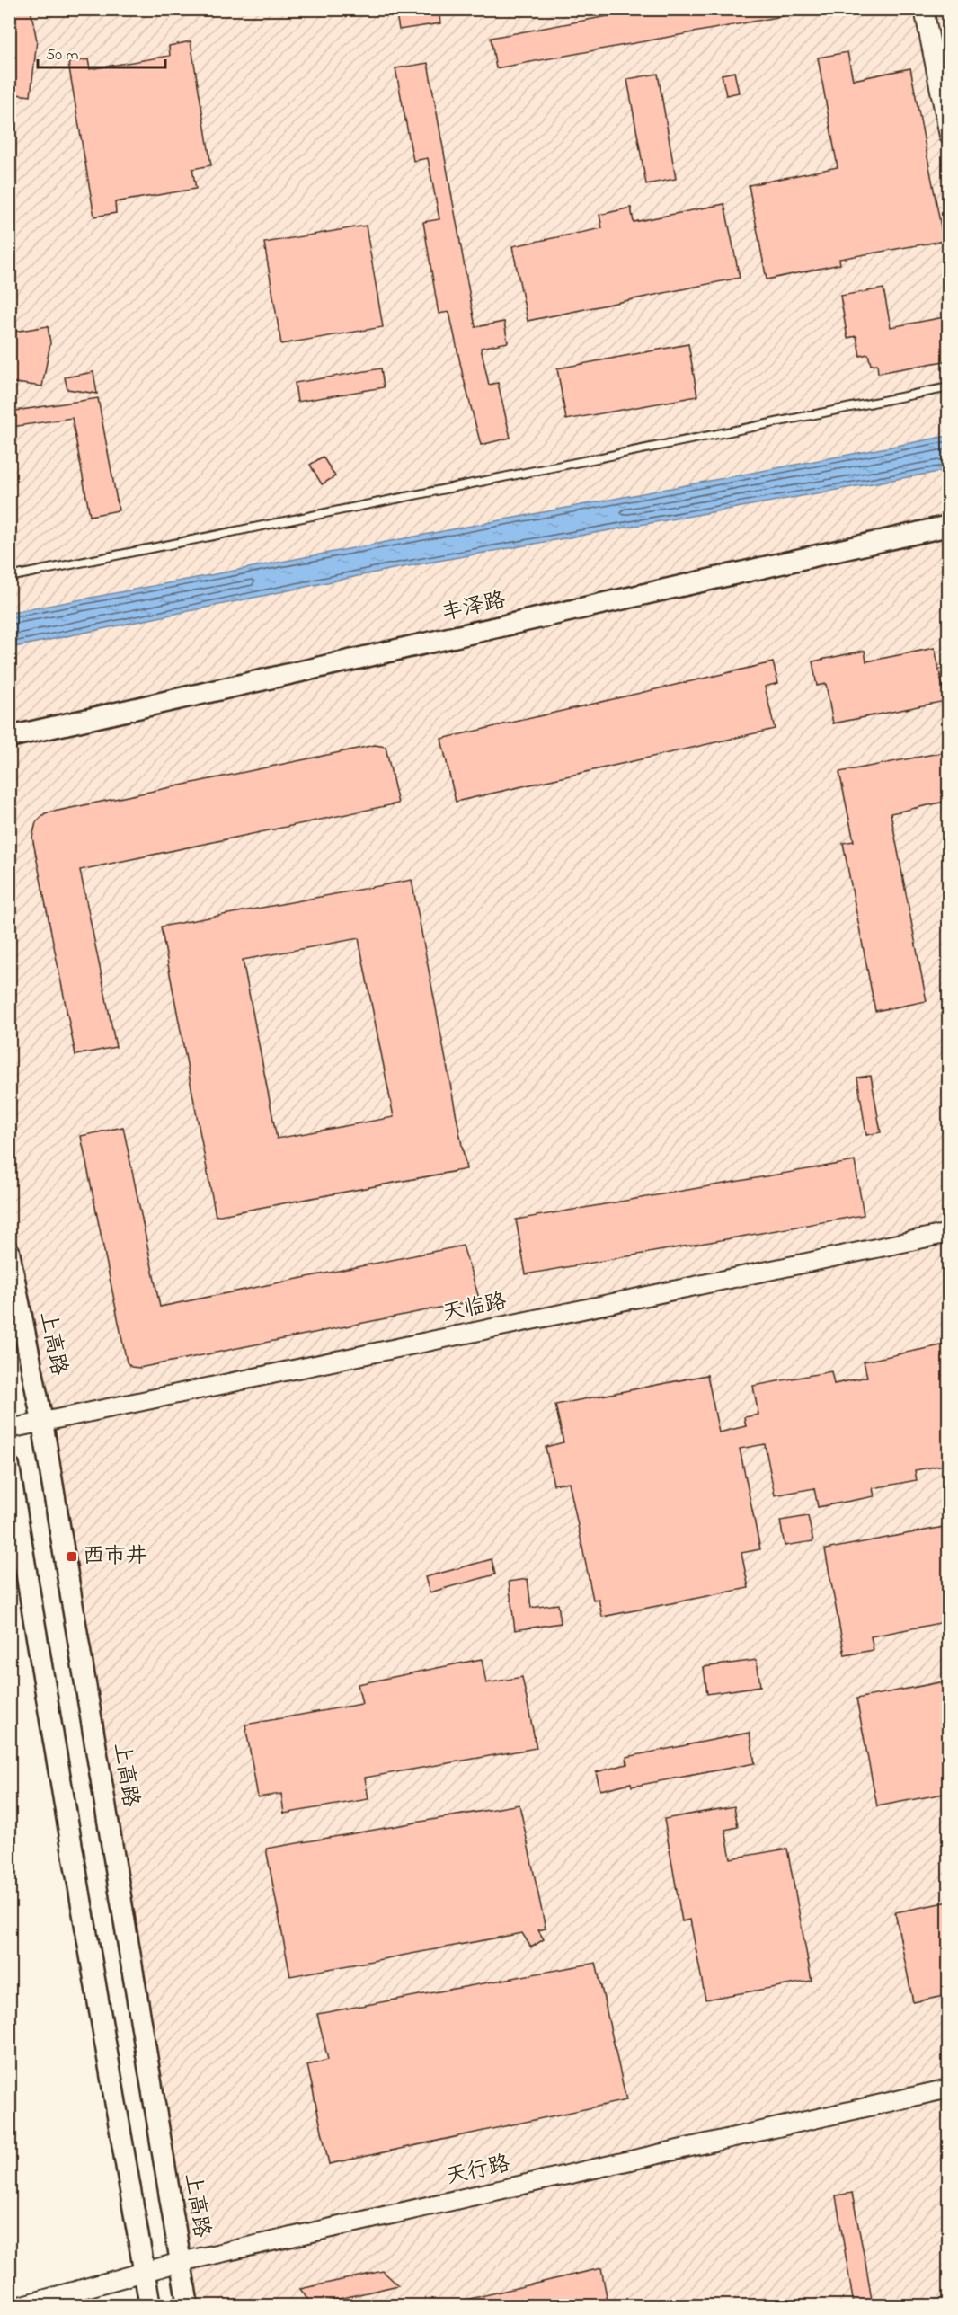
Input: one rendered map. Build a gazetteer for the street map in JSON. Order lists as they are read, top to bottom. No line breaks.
{"streets":{"main road":["丰泽路","上高路"],"street":["天临路","天行路"]},"crossings":[["天临路","上高路"],["上高路","天行路"]],"places":{"transit":["西市井"]},"scale_bar":"50 m"}
